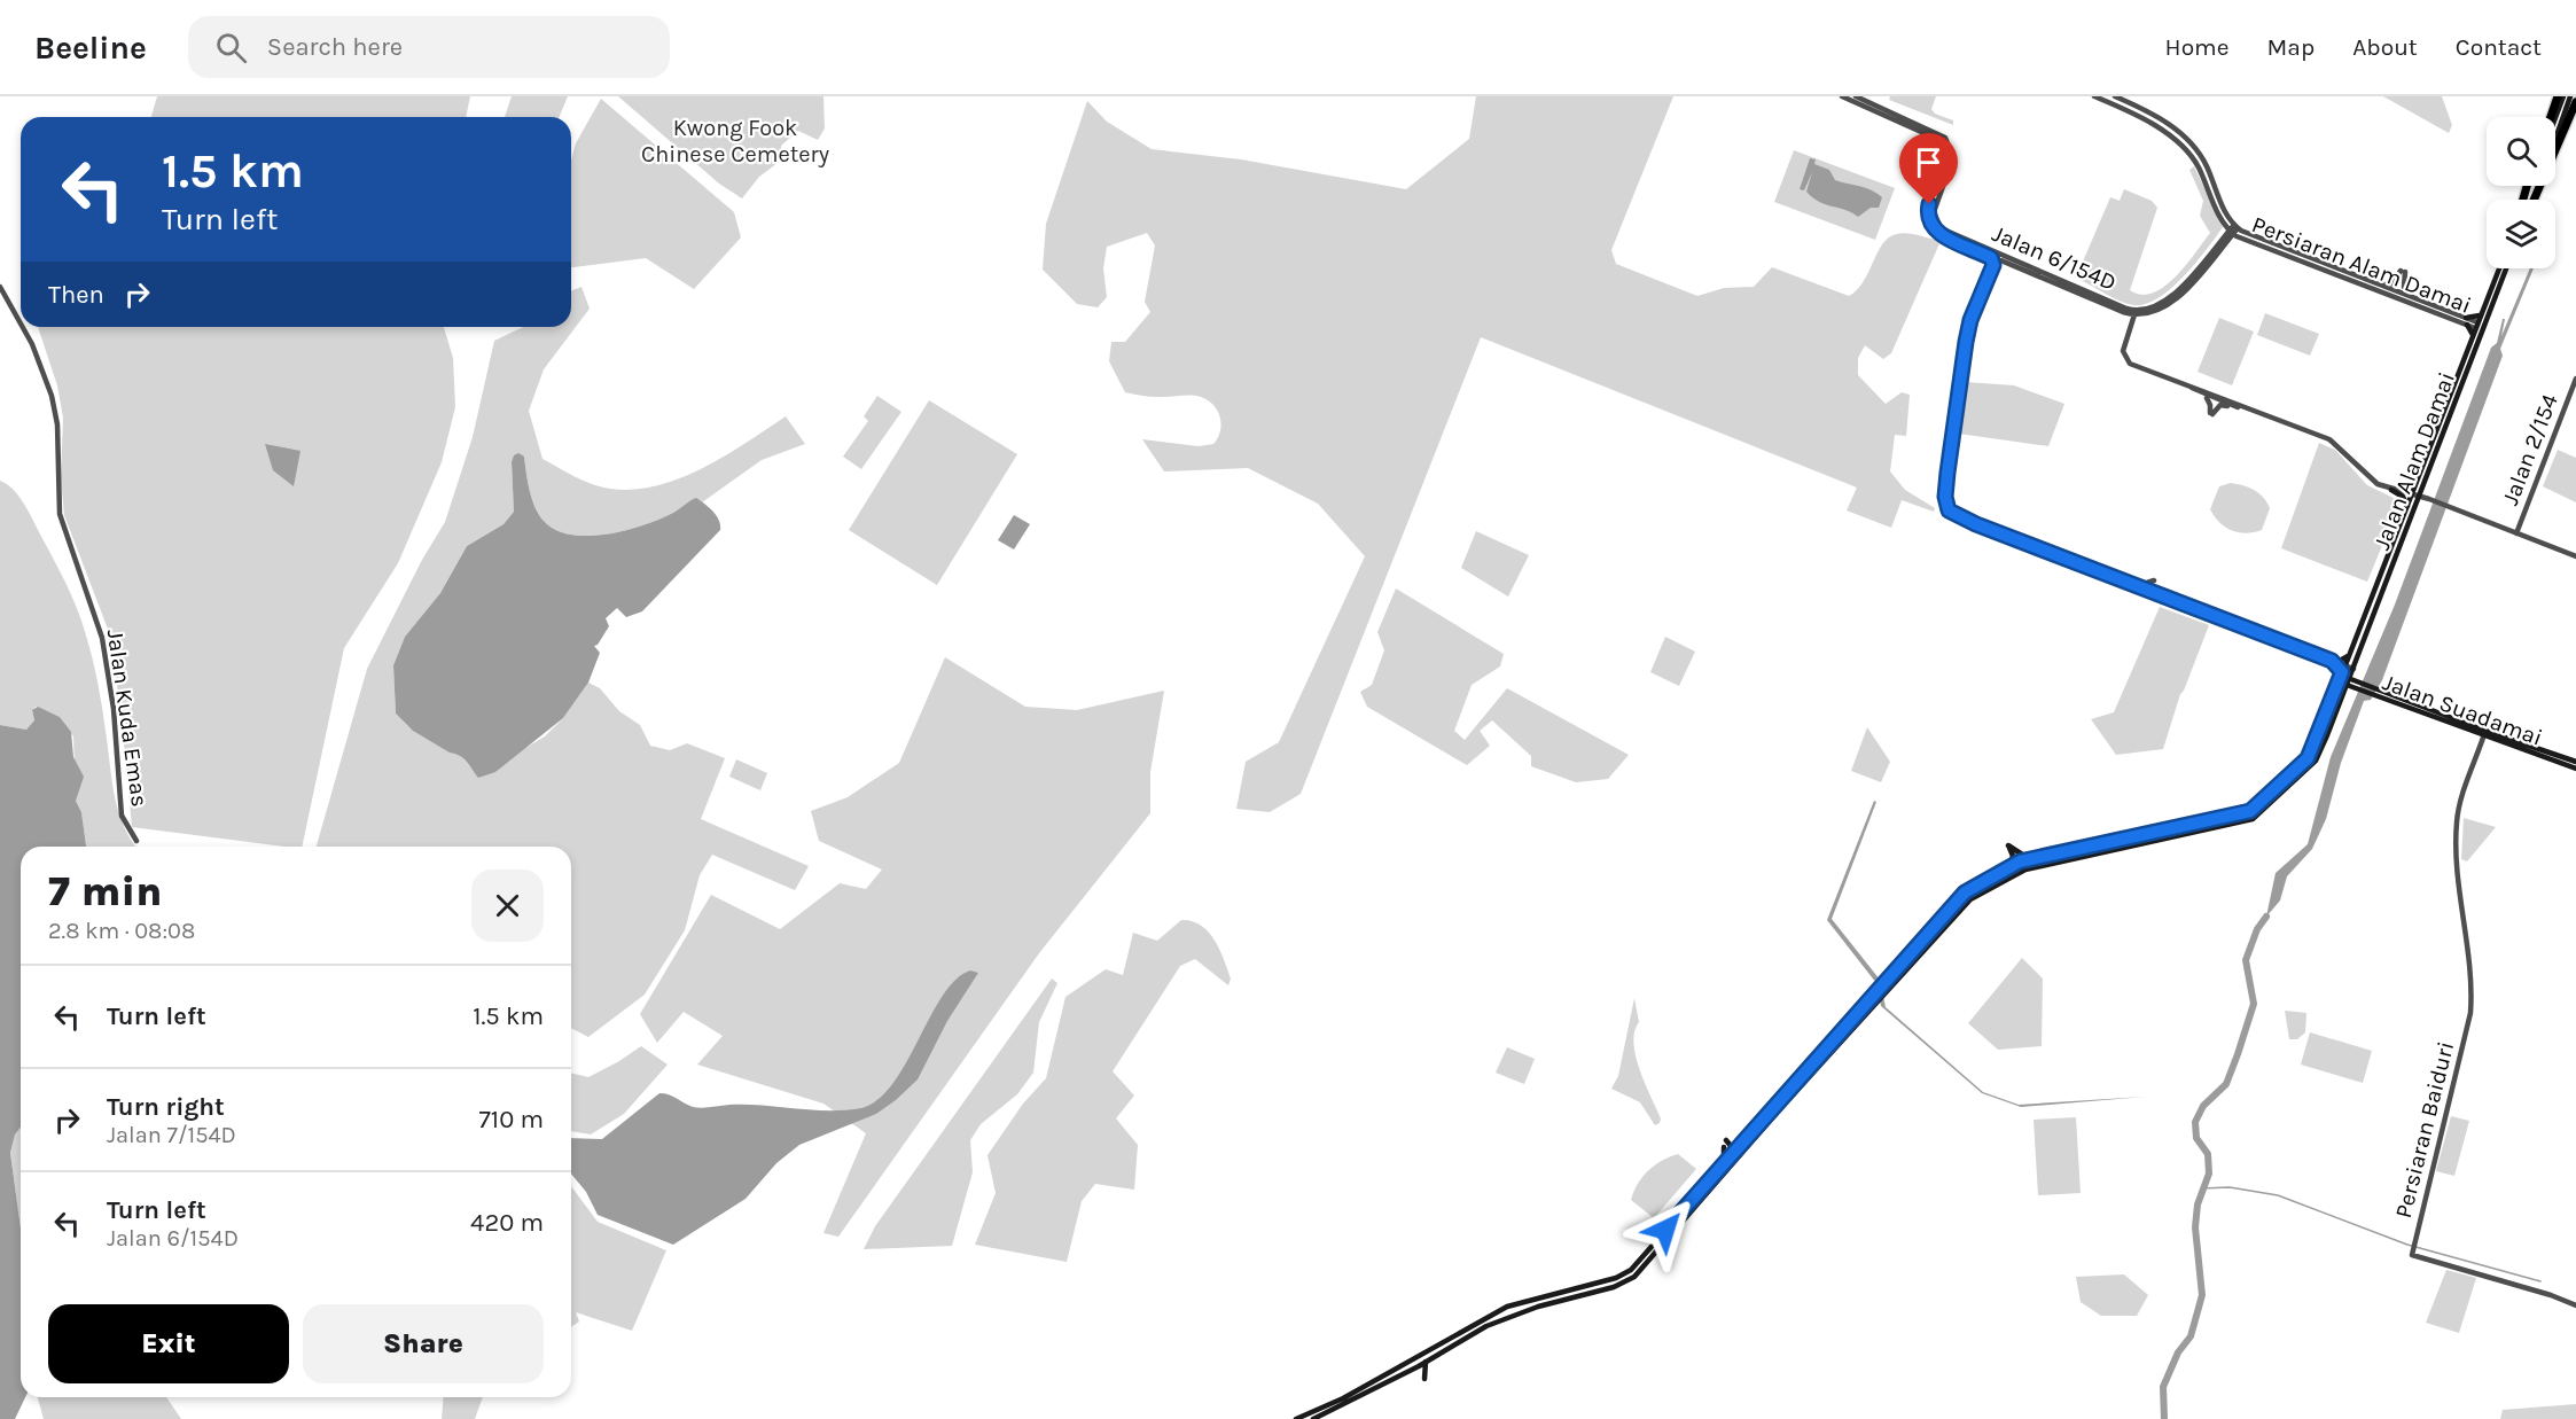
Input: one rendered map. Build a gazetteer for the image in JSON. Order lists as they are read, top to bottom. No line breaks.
{"streets":{"main road":["Jalan Alam Damai","Jalan Suadamai"],"street":["Jalan 6/154D","Persiaran Alam Damai","Jalan 2/154","Jalan Kuda Emas","Persiaran Baiduri"]},"crossings":[["Jalan 6/154D","Persiaran Alam Damai"],["Persiaran Alam Damai","Jalan Alam Damai"],["Jalan Alam Damai","Jalan Suadamai"],["Jalan Suadamai","Persiaran Baiduri"]],"parks":["Kwong Fook Chinese Cemetery"],"page":{"header":"Beeline","search":"Search here","nav":["Home","Map","About","Contact"],"turn":["1.5 km","Turn left"],"then":"Then","heading":["7 min","2.8 km · 08:08"],"list":[{"name":"Turn left","value":"1.5 km"},{"name":"Turn right","note":"Jalan 7/154D","value":"710 m"},{"name":"Turn left","note":"Jalan 6/154D","value":"420 m"}],"buttons":["Exit","Share"]}}
